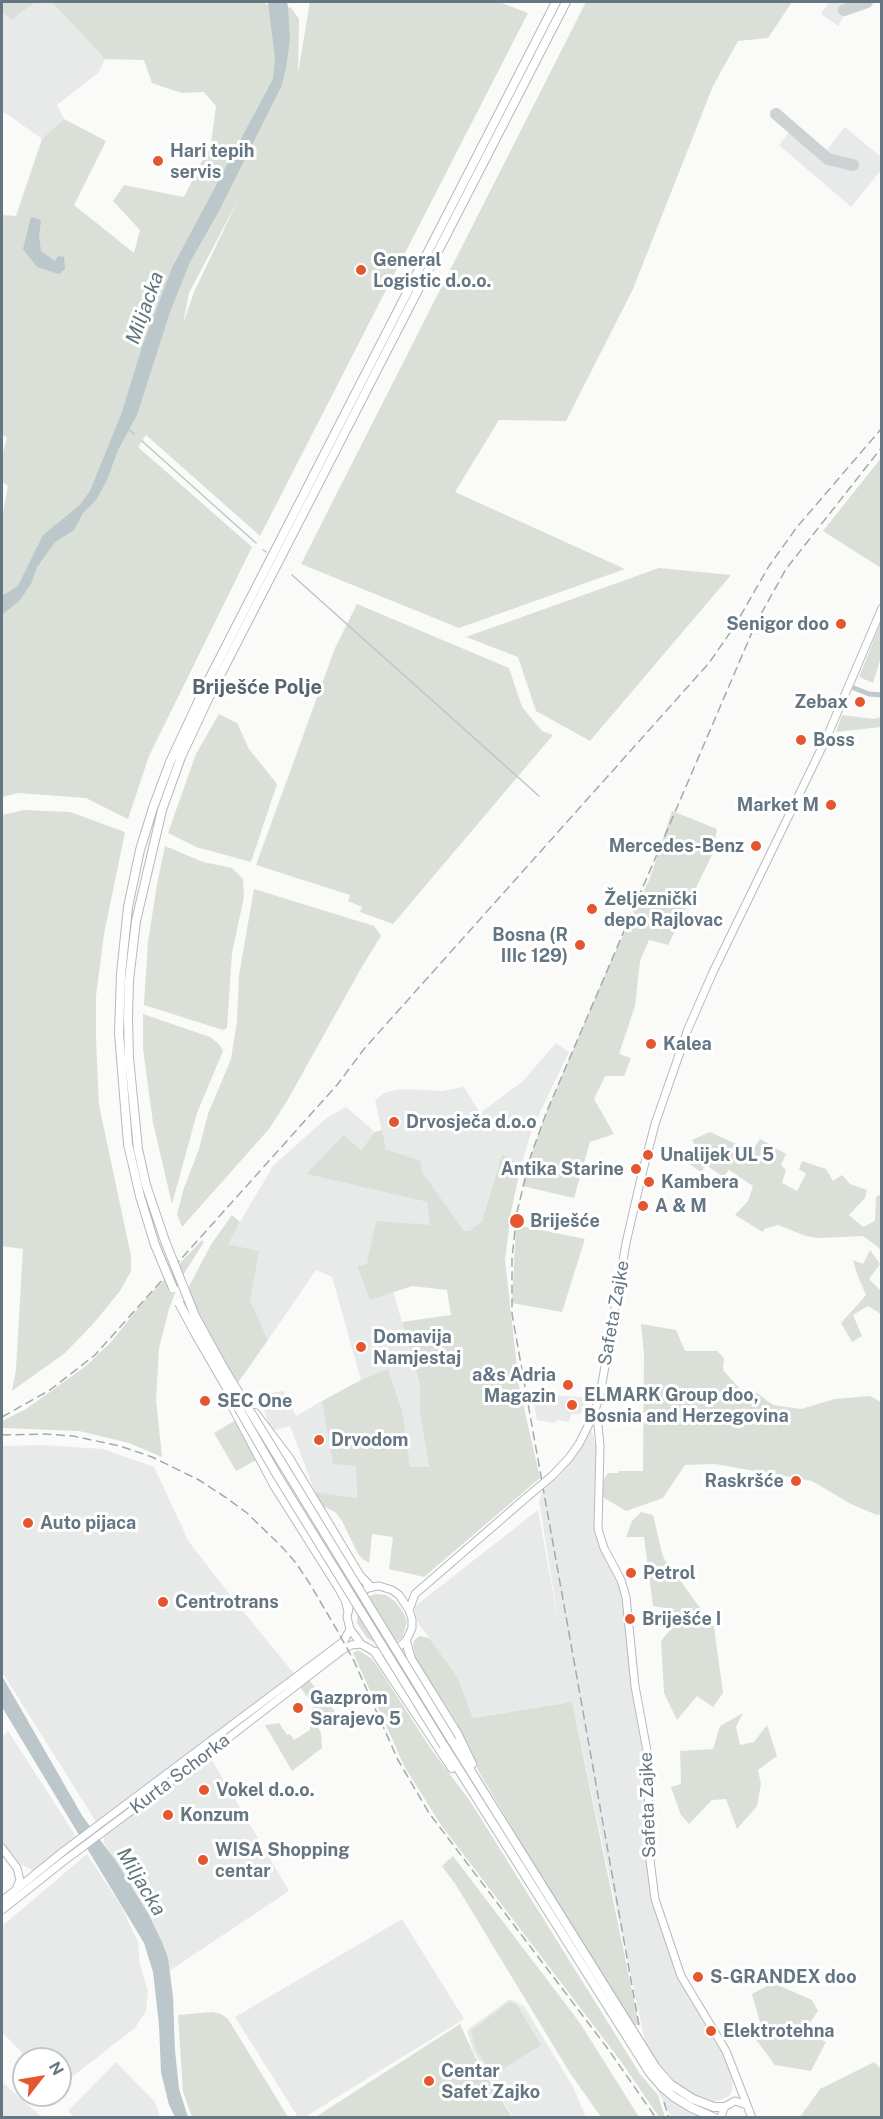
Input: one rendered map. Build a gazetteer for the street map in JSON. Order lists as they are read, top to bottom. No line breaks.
{"streets":{"main road":["Safeta Zajke","Kurta Schorka"]},"districts":["Briješće Polje"],"water":["Miljacka"],"places":["Hari tepih servis","General Logistic d.o.o.","Senigor doo","Zebax","Boss","Market M","Mercedes-Benz","Željeznički depo Rajlovac","Bosna (R IIIc 129)","Kalea","Drvosječa d.o.o","Unalijek UL 5","Antika Starine","Kambera","A & M","Briješće","Domavija Namjestaj","a&s Adria Magazin","SEC One","ELMARK Group doo, Bosnia and Herzegovina","Drvodom","Raskršće","Auto pijaca","Petrol","Centrotrans","Briješće I","Gazprom Sarajevo 5","Vokel d.o.o.","Konzum","WISA Shopping centar","S-GRANDEX doo","Elektrotehna","Centar Safet Zajko"],"north":"top right"}
